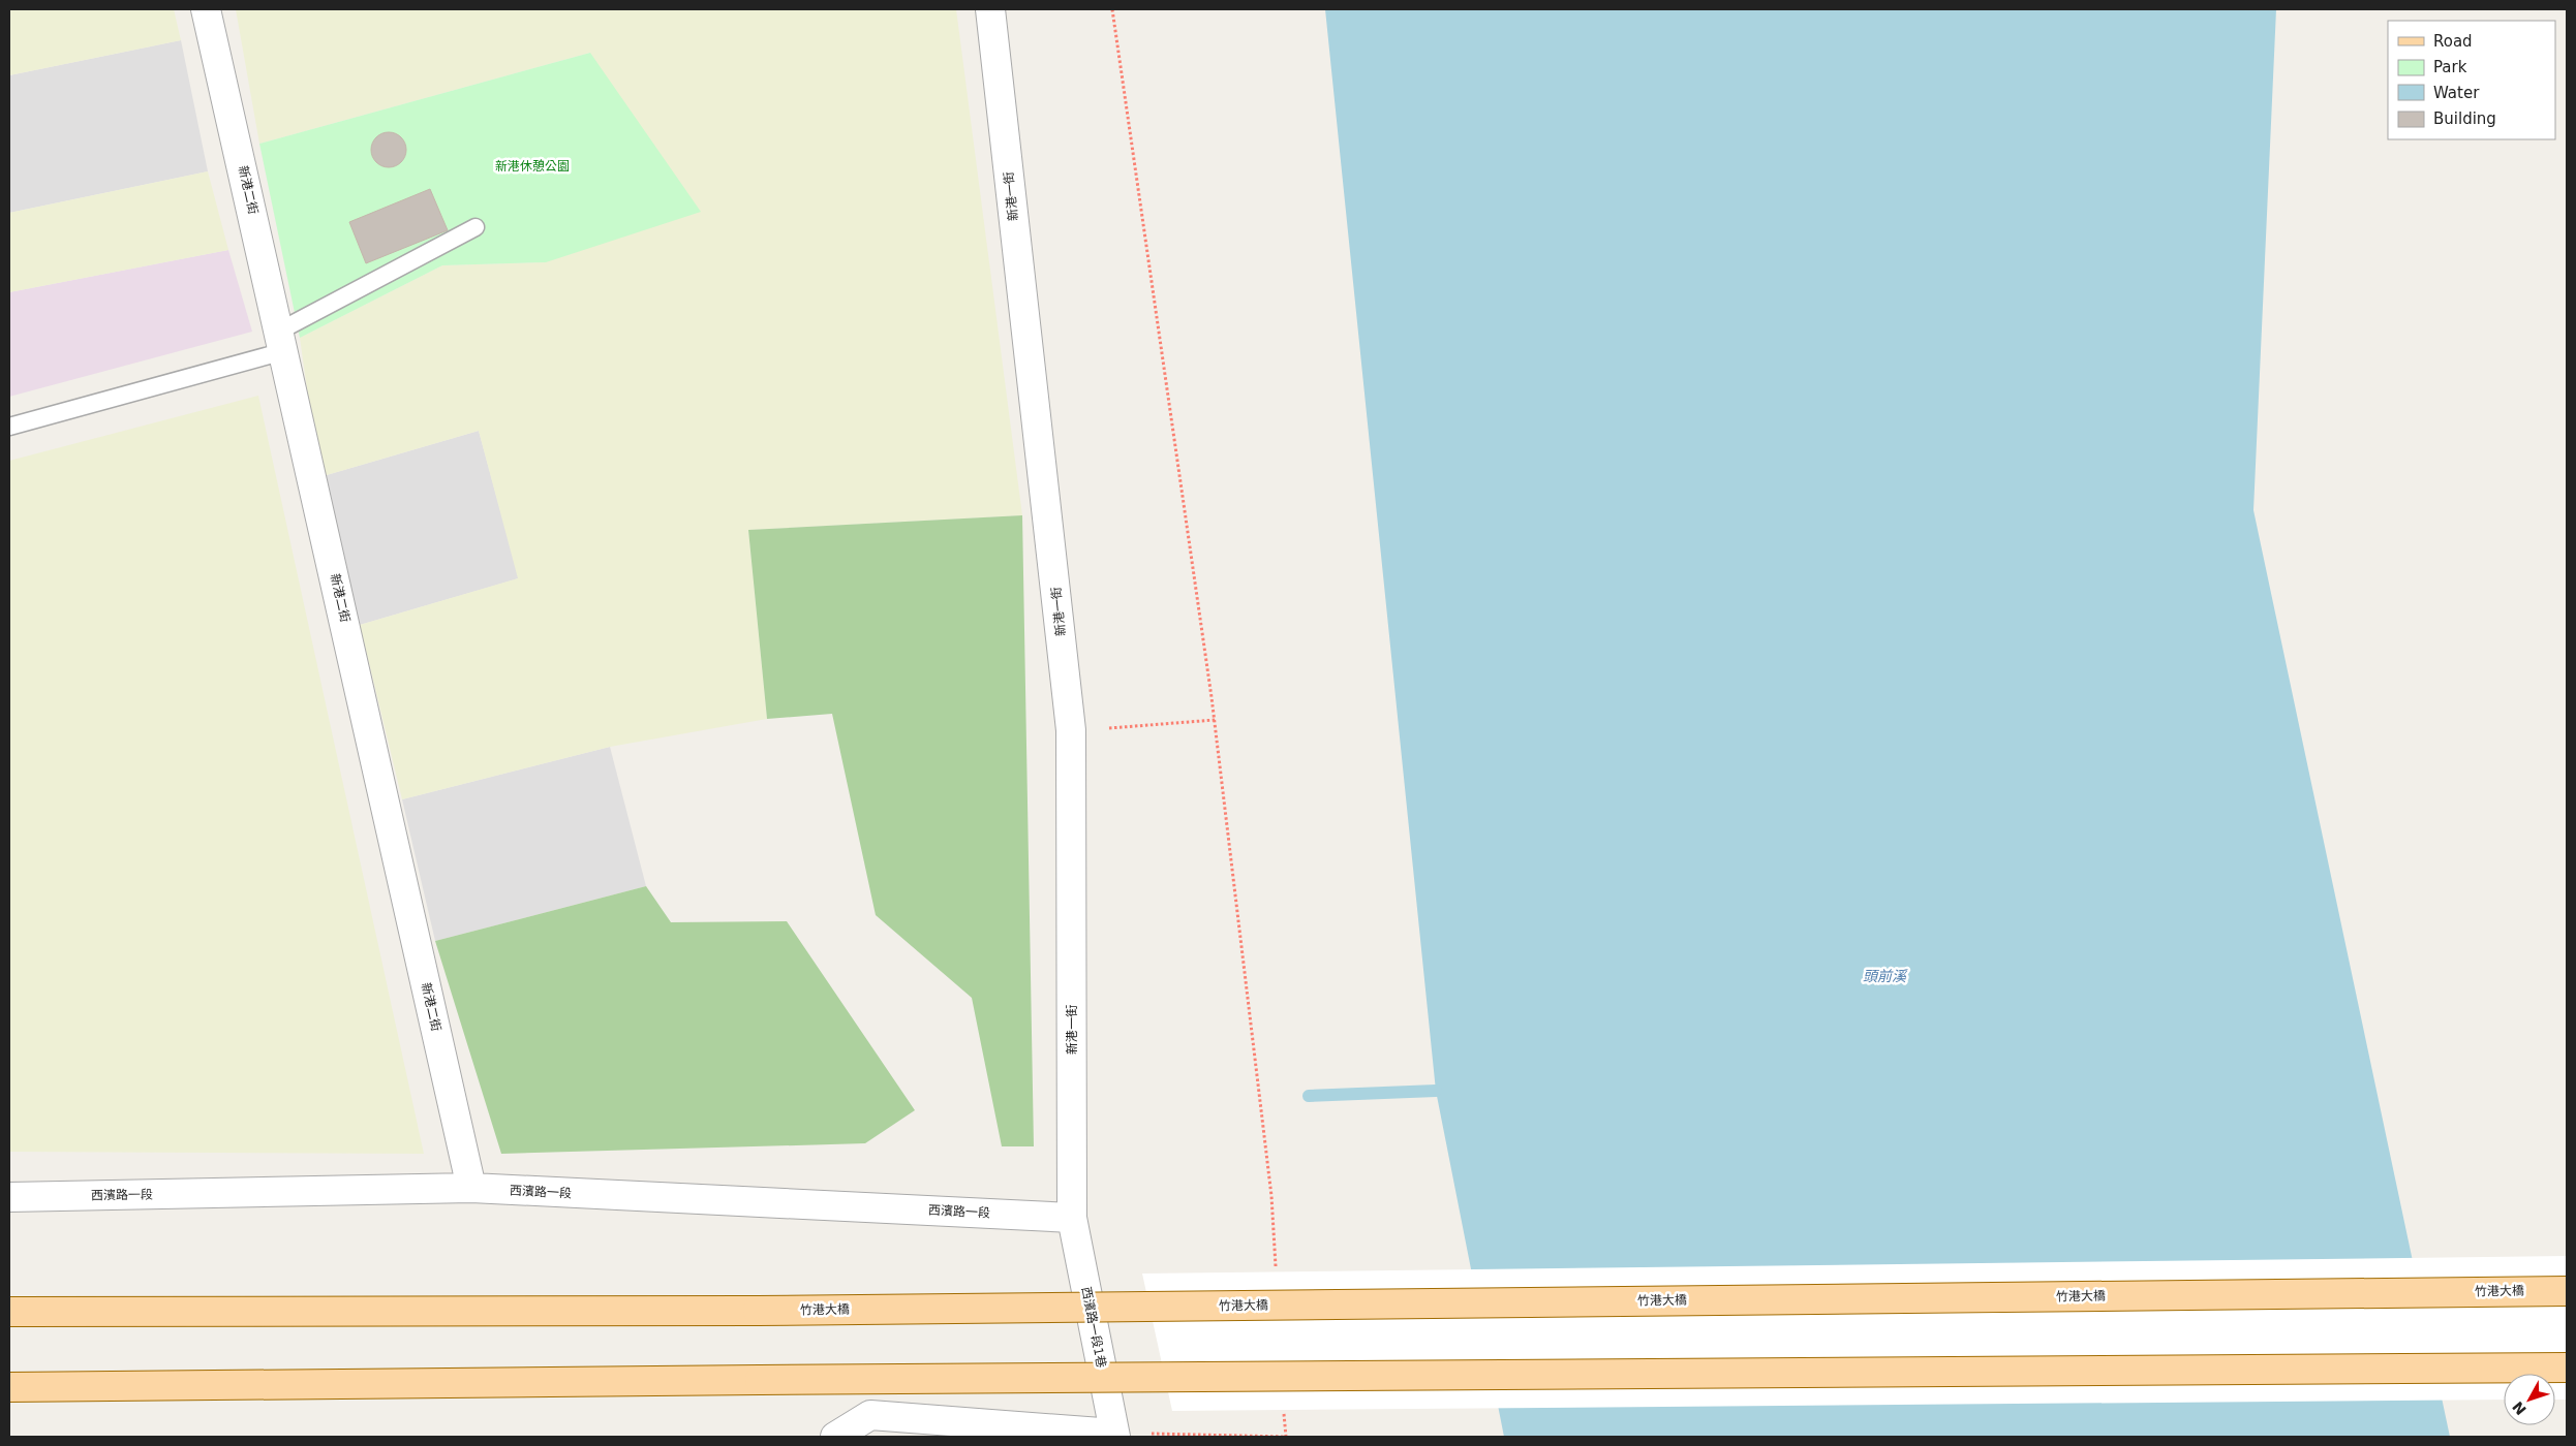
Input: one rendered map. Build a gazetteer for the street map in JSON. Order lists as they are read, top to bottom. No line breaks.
{"streets":{"main road":["竹港大橋"],"street":["新港二街","新港一街","西濱路一段","西濱路一段1巷"]},"crossings":[["新港二街","西濱路一段"],["新港一街","西濱路一段"],["新港一街","西濱路一段1巷"],["西濱路一段","西濱路一段1巷"]],"water":["頭前溪"],"parks":["新港休憩公園"],"legend":["Road","Park","Water","Building"],"north":"bottom left"}
